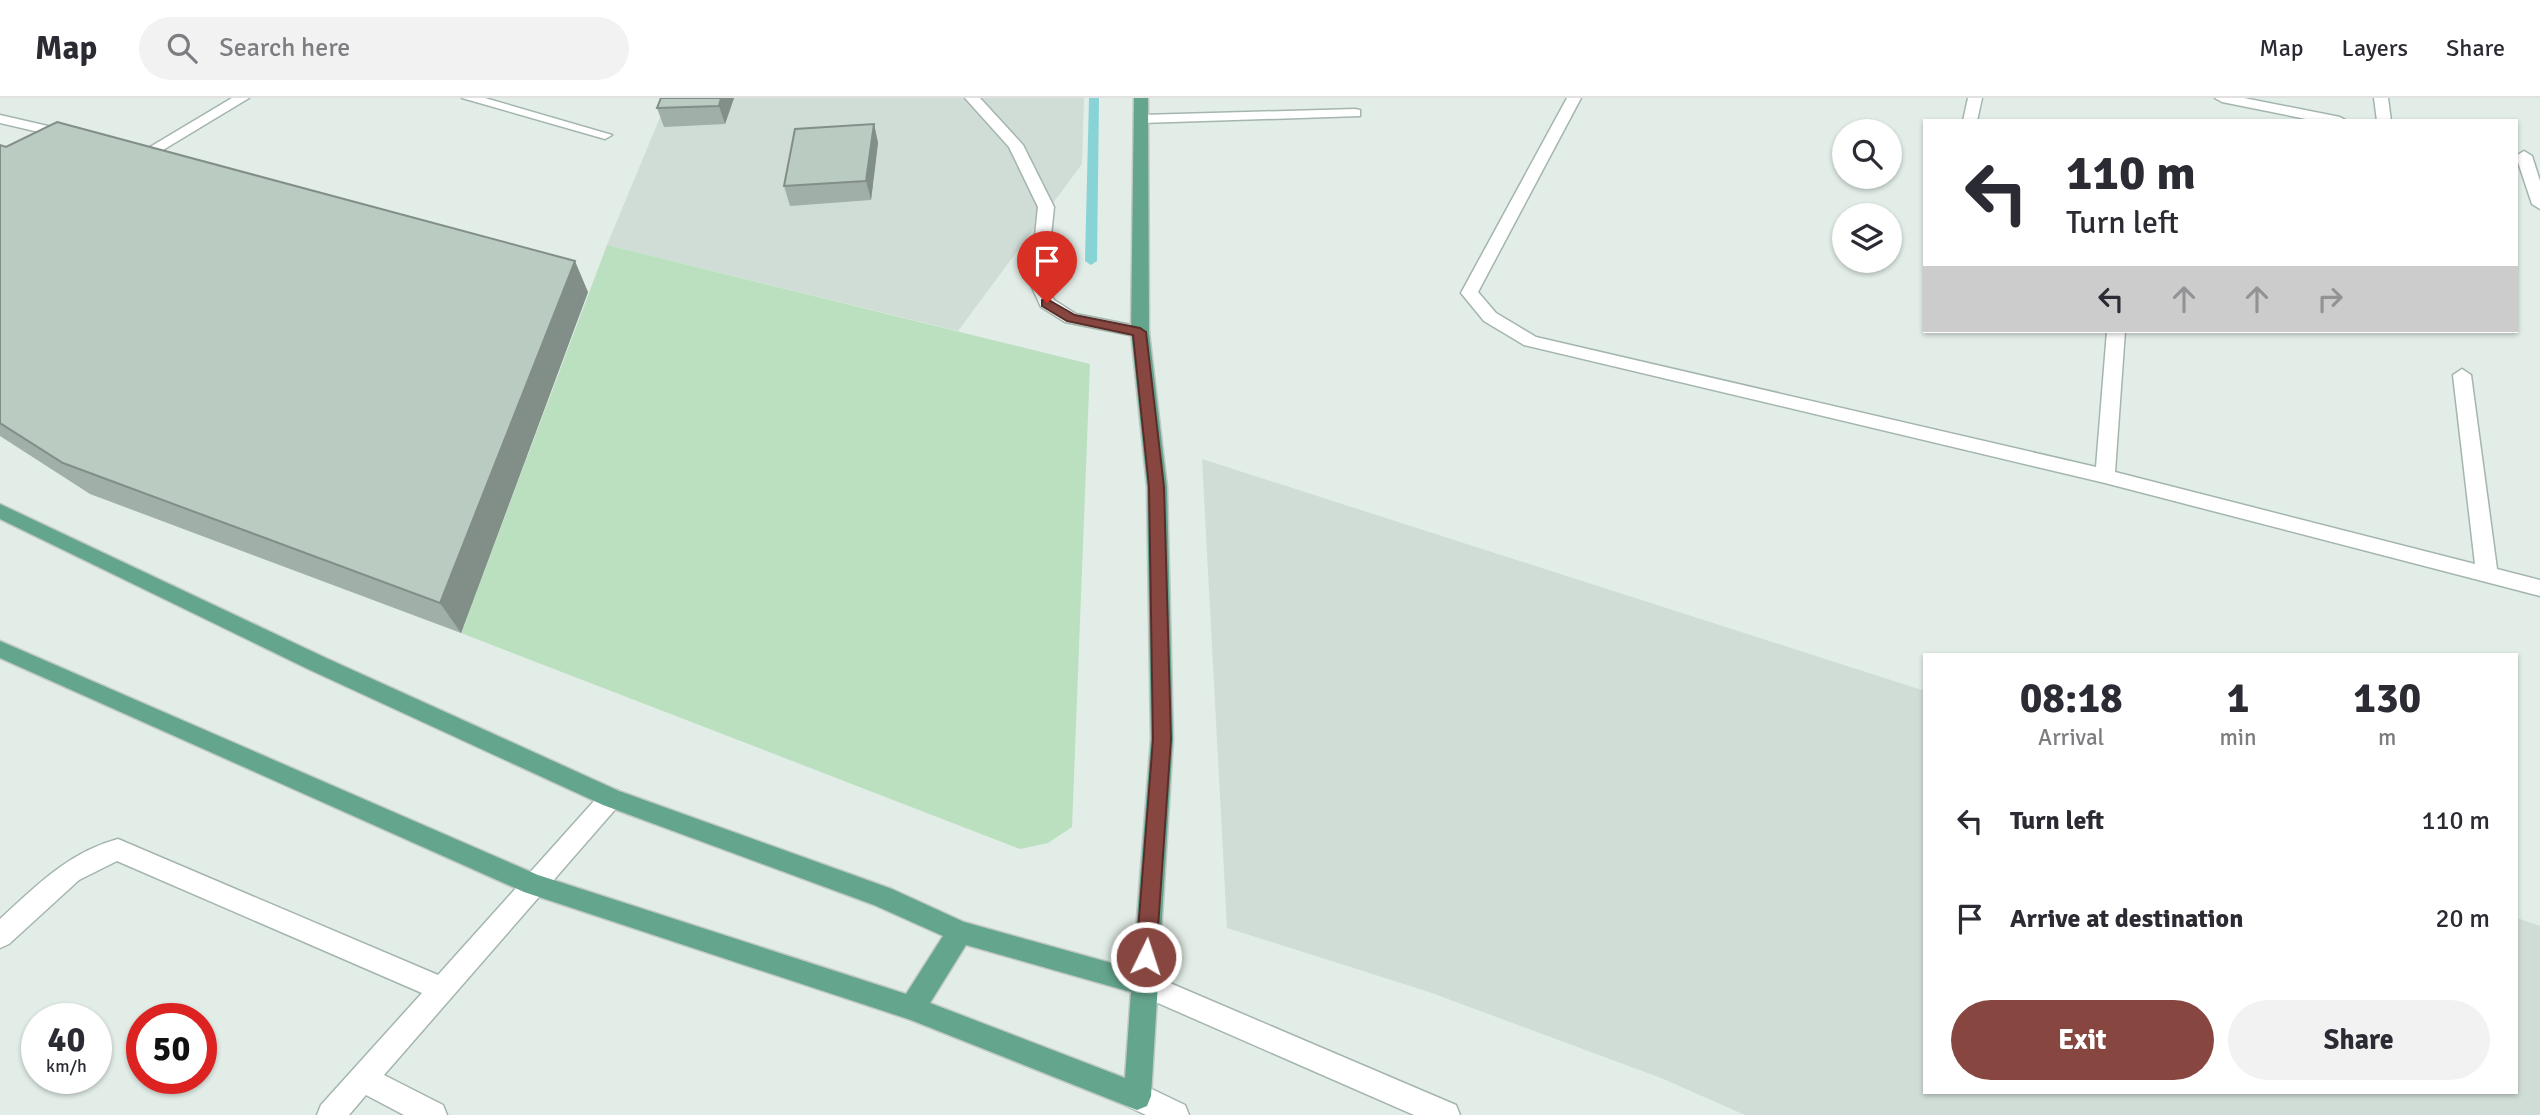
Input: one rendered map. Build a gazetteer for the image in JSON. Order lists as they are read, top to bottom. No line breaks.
{"page":{"header":"Map","search":"Search here","nav":["Map","Layers","Share"],"turn":["110 m","Turn left"],"eta":["08:18","Arrival","1","min","130","m"],"list":[{"name":"Turn left","value":"110 m"},{"name":"Arrive at destination","value":"20 m"}],"buttons":["Exit","Share"],"speed":"40 km/h","limit":"50"}}
